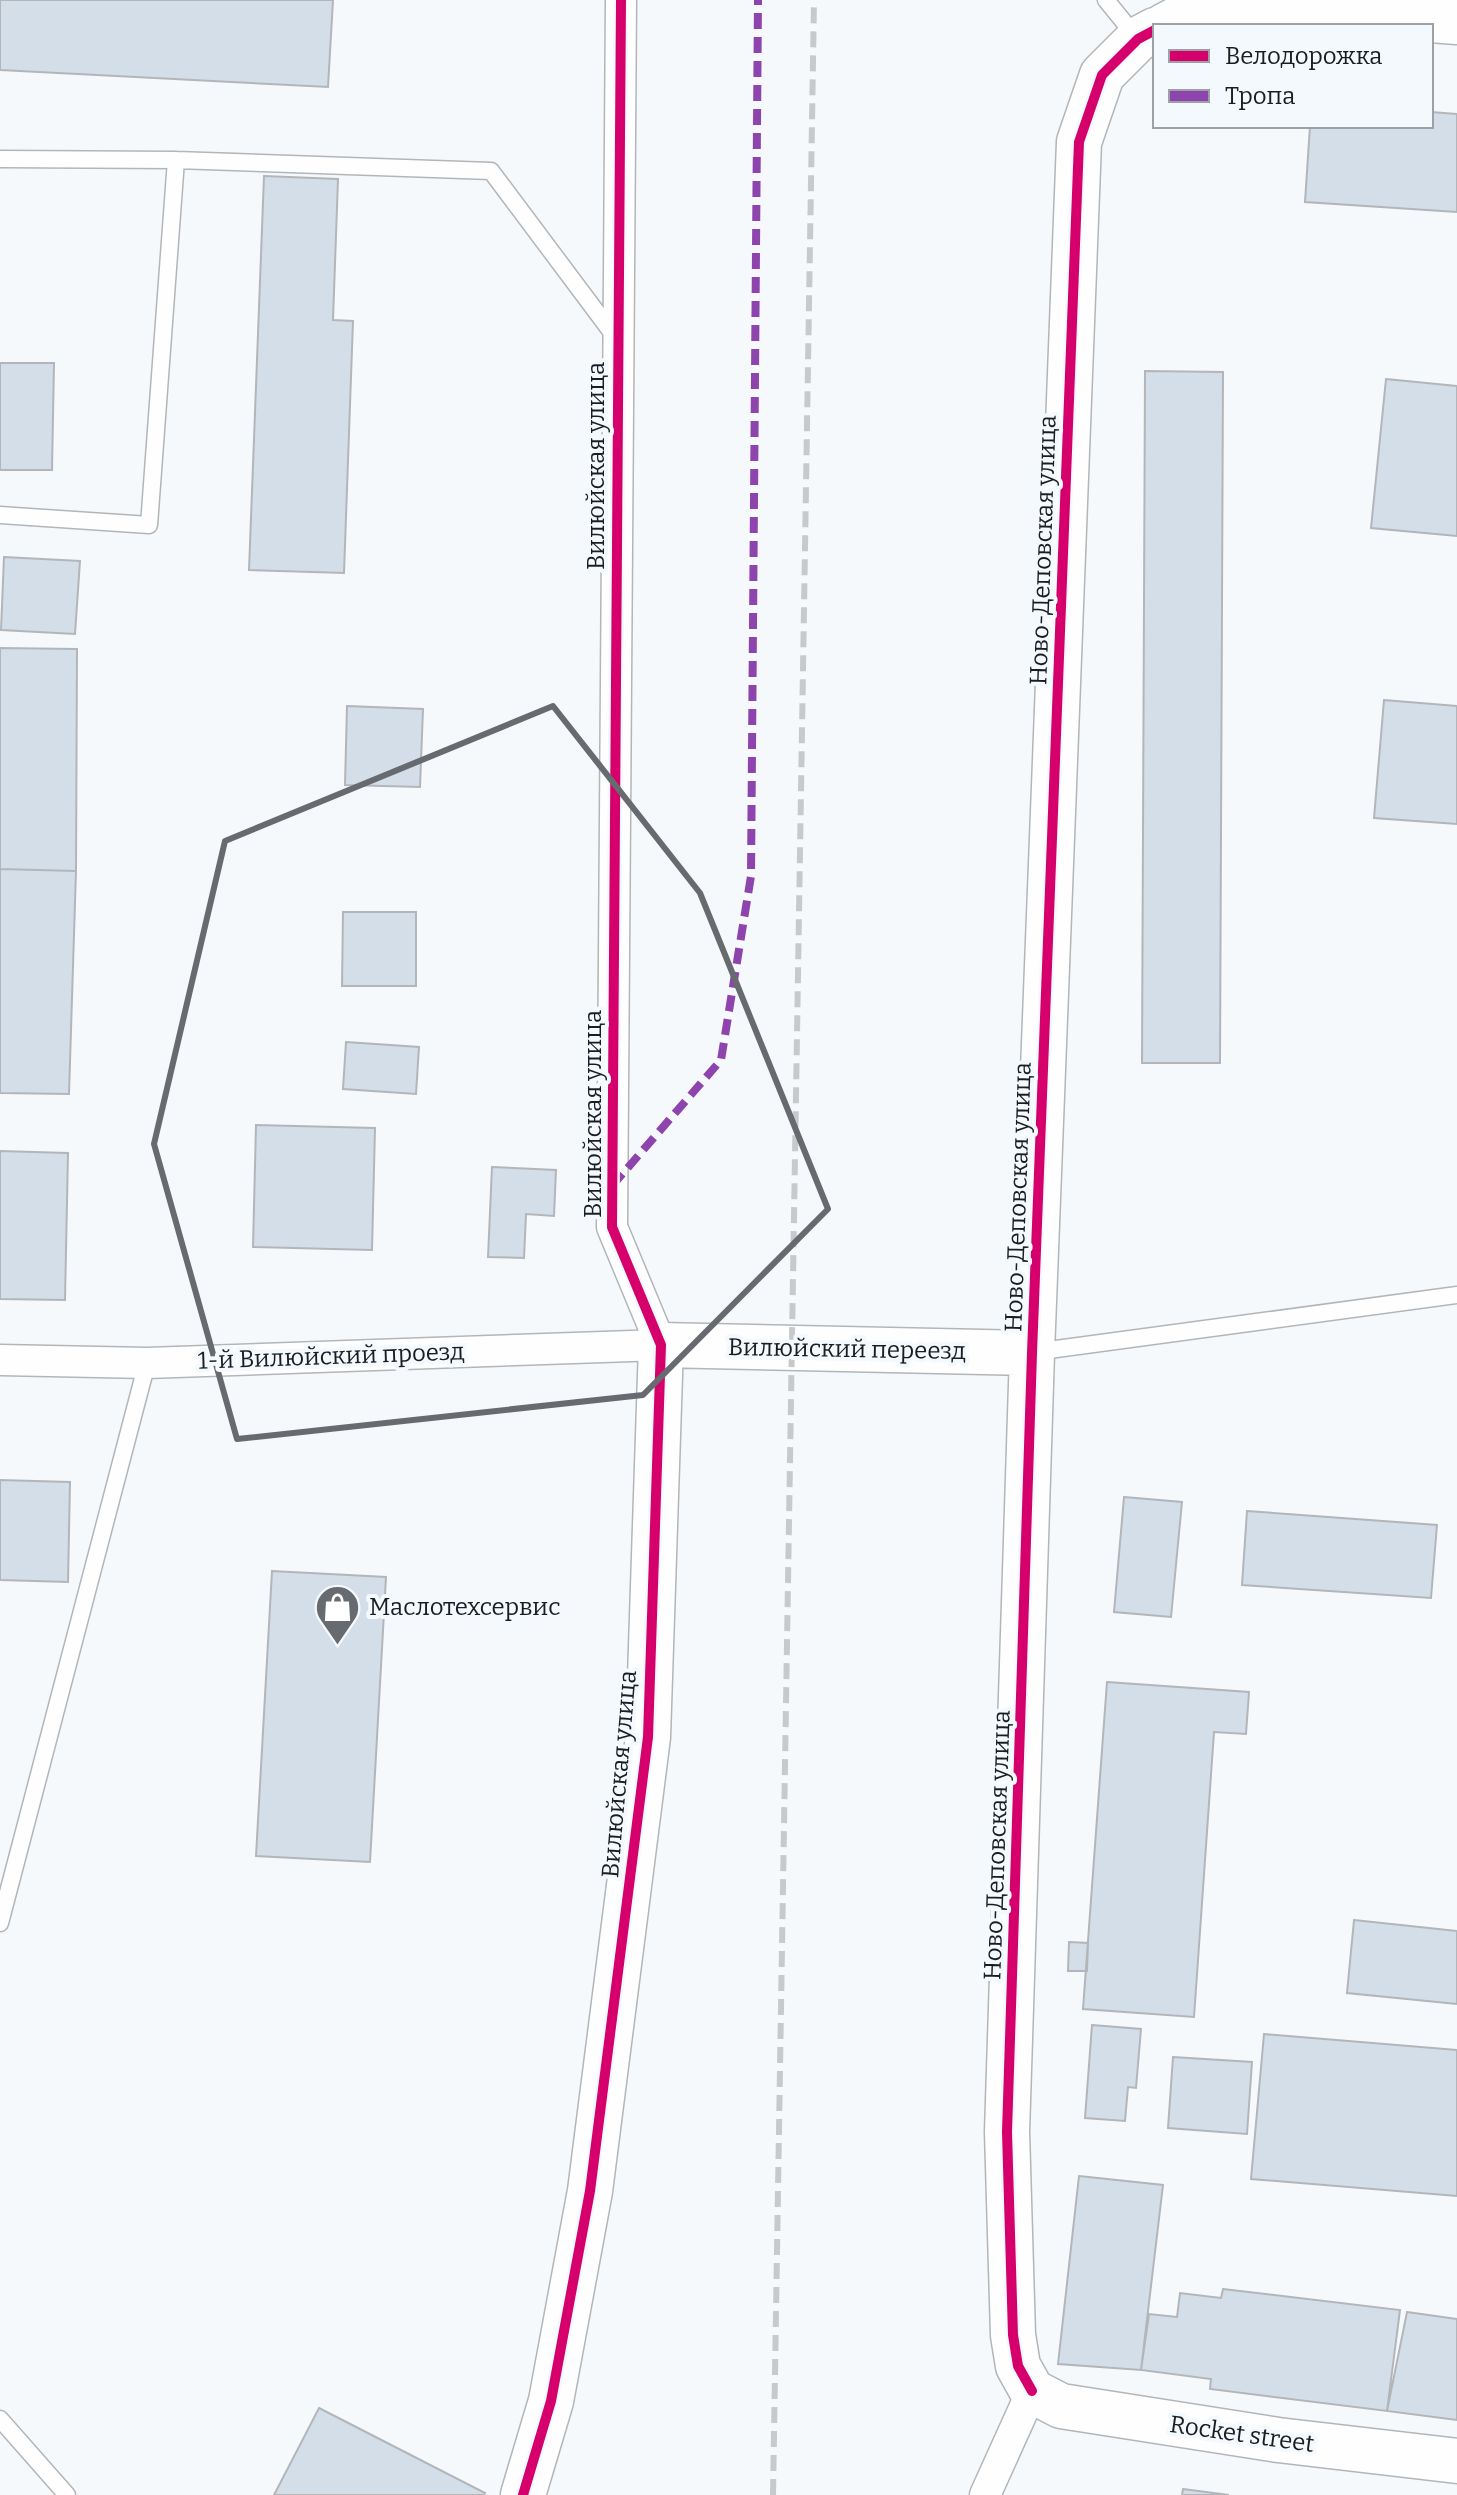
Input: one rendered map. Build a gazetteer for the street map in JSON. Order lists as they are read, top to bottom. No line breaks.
{"streets":{"street":["Вилюйская улица","Ново-Деповская улица","Вилюйский переезд","1-й Вилюйский проезд","Rocket street"]},"crossings":[["Вилюйская улица","Вилюйский переезд"],["Вилюйская улица","1-й Вилюйский проезд"],["Ново-Деповская улица","Вилюйский переезд"],["Ново-Деповская улица","Rocket street"],["Вилюйский переезд","1-й Вилюйский проезд"]],"places":{"shop":["Маслотехсервис"]},"legend":["Велодорожка","Тропа"]}
